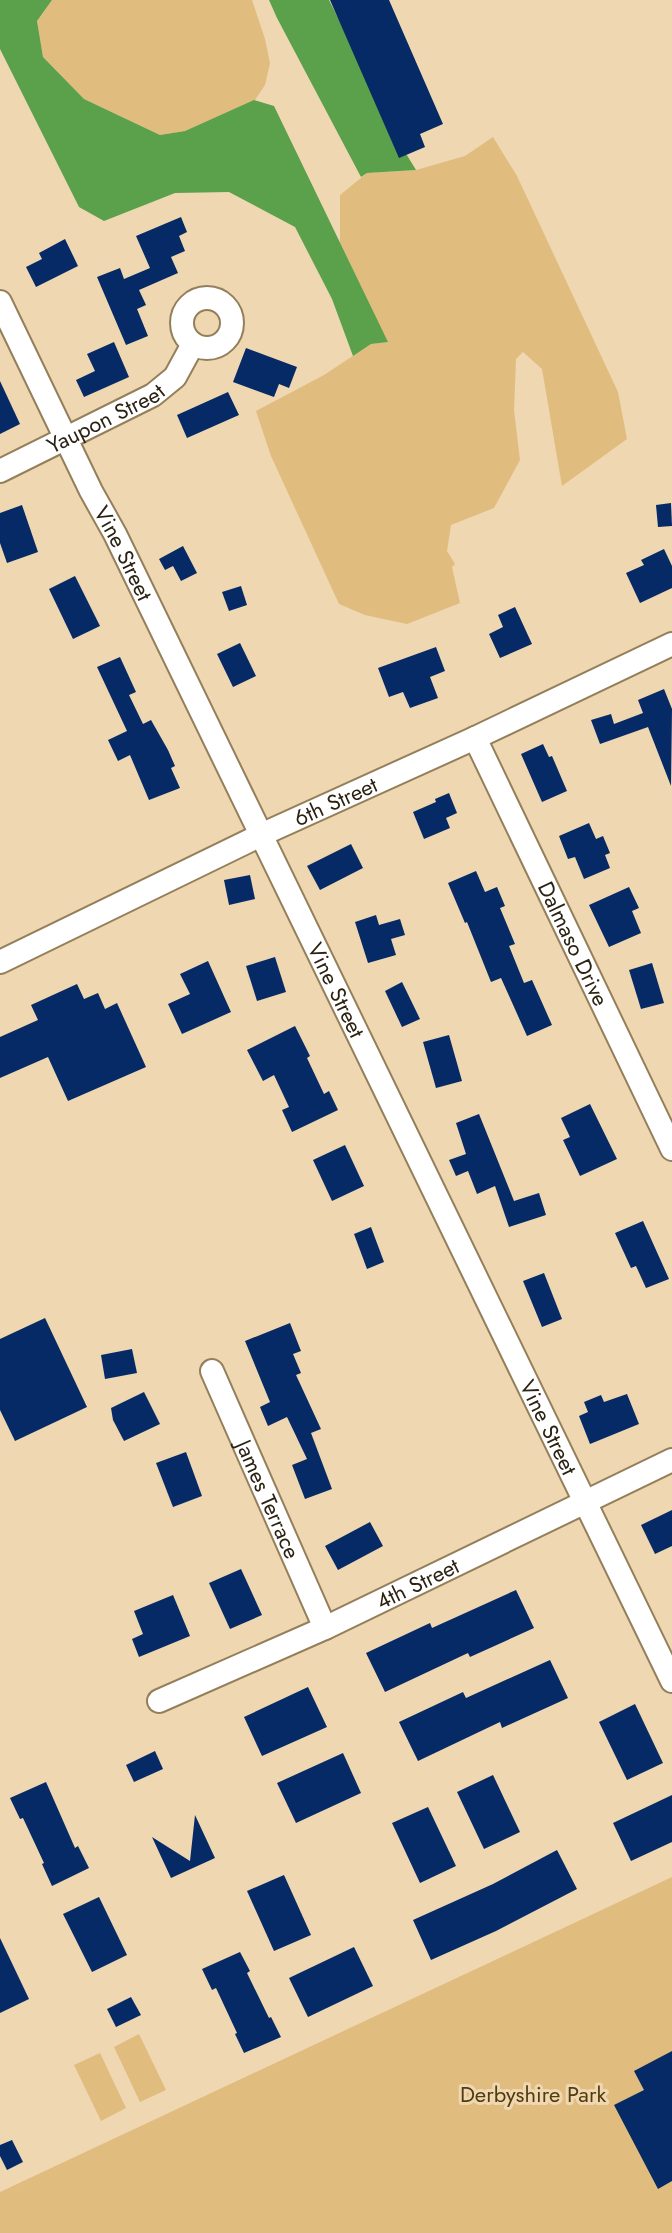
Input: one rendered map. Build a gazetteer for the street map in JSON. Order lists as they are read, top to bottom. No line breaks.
{"streets":{"street":["Yaupon Street","Vine Street","6th Street","Dalmaso Drive","James Terrace","4th Street"]},"crossings":[["Yaupon Street","Vine Street"],["Vine Street","6th Street"],["Vine Street","4th Street"],["6th Street","Dalmaso Drive"],["James Terrace","4th Street"]],"parks":["Derbyshire Park"]}
